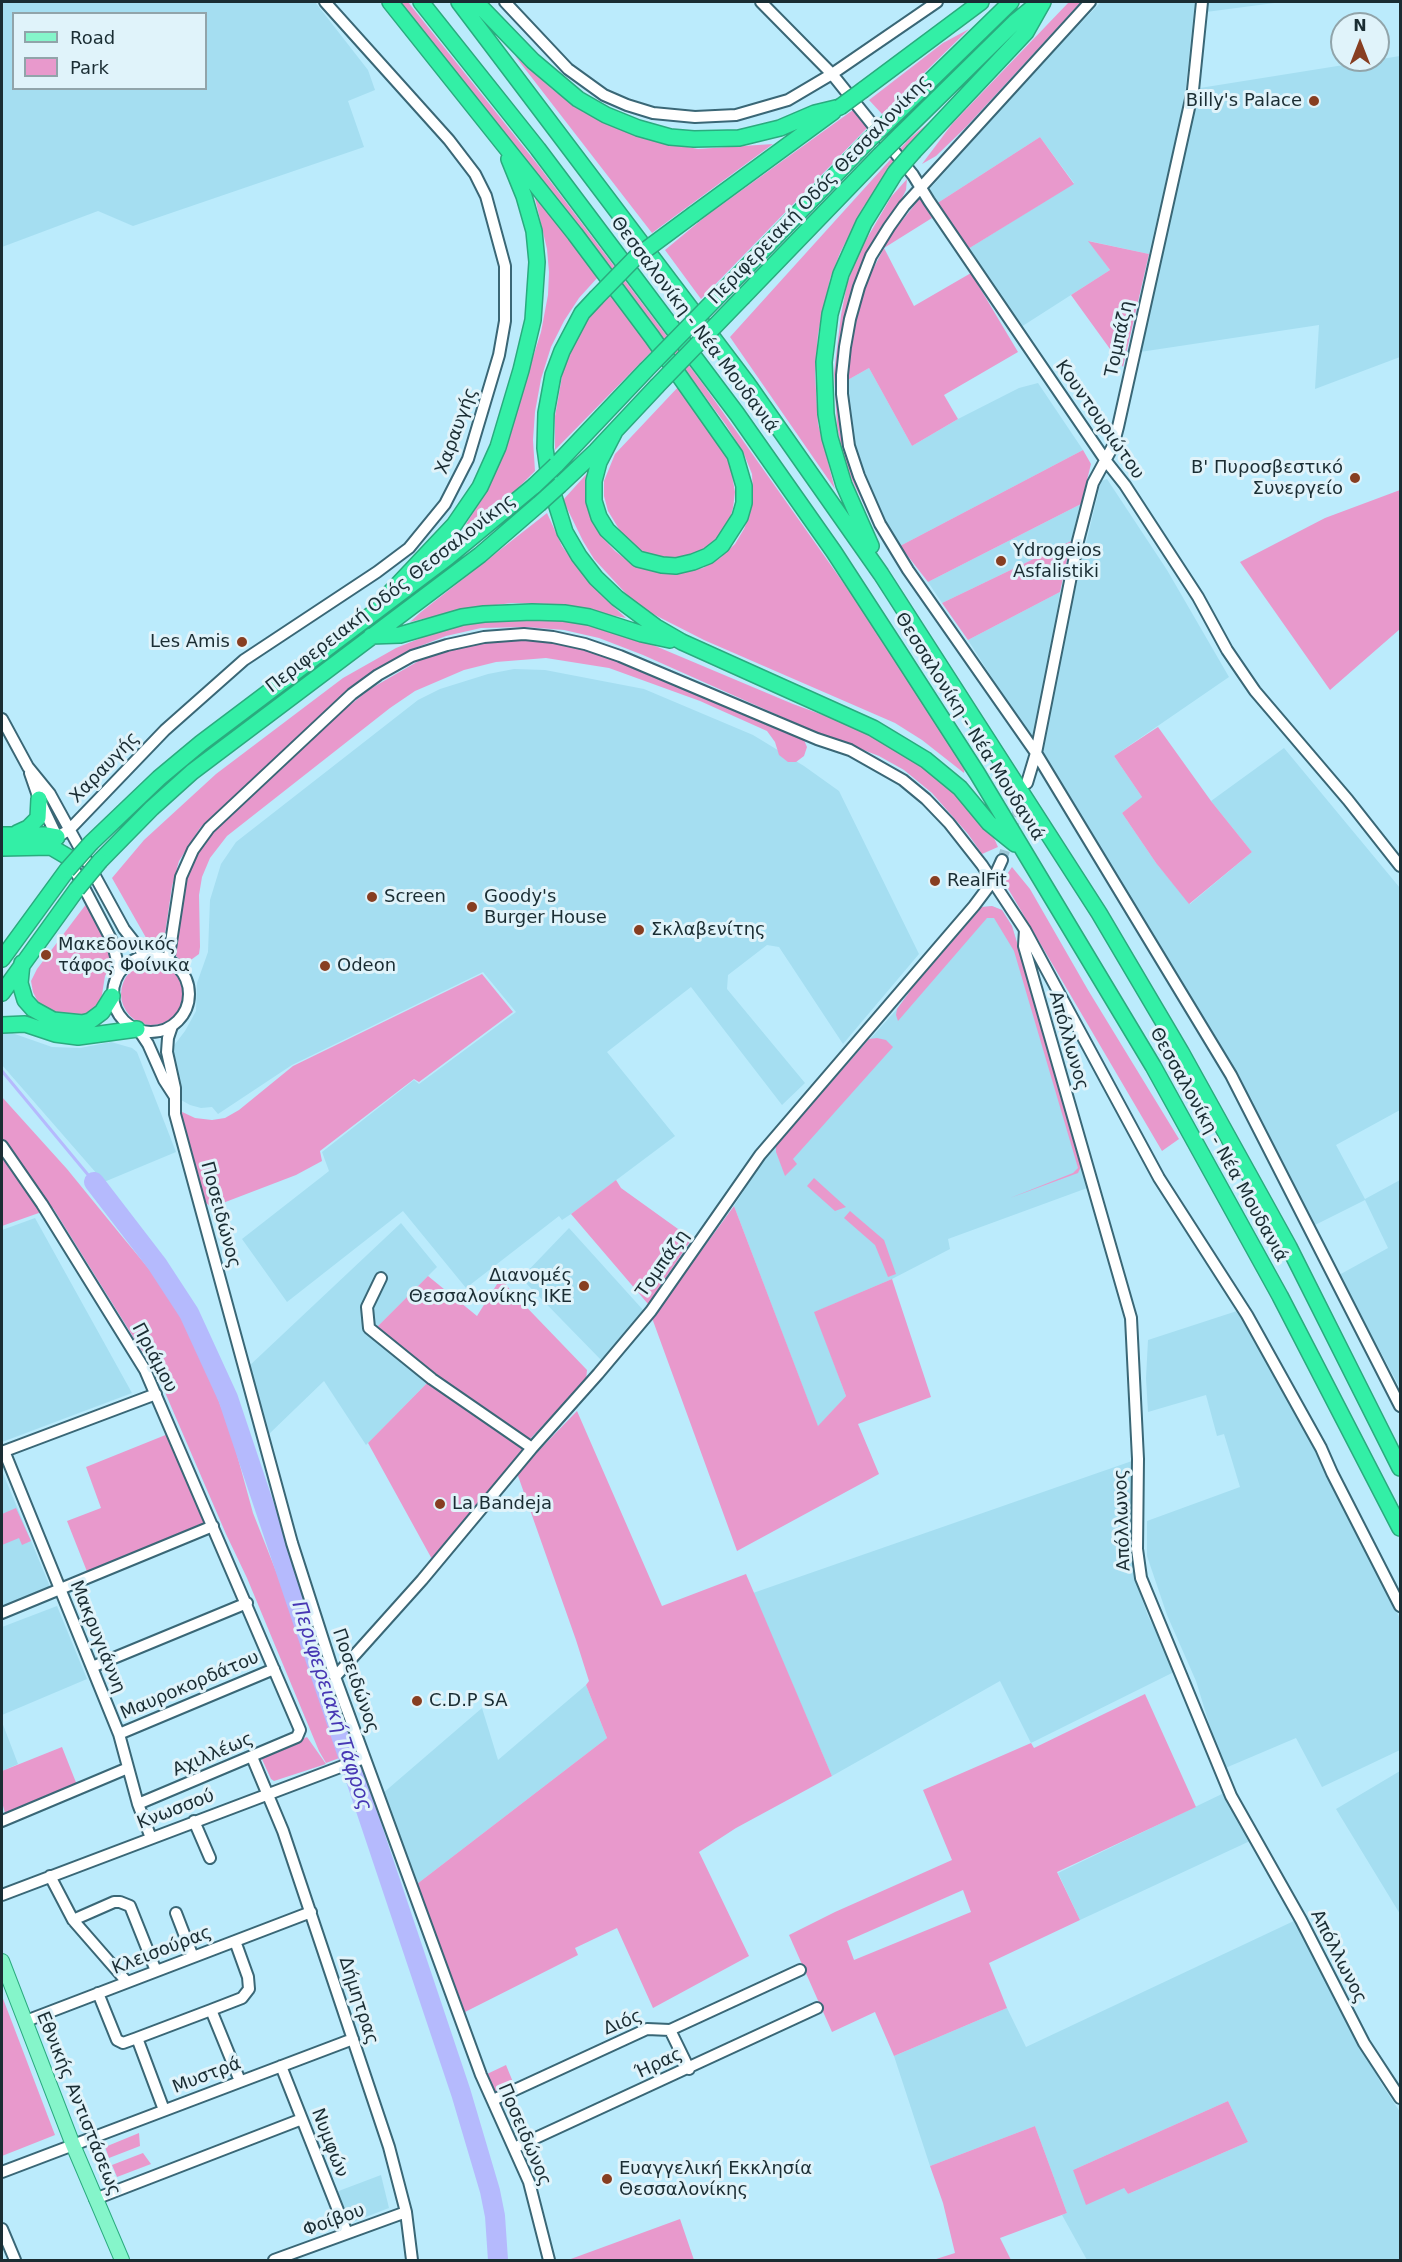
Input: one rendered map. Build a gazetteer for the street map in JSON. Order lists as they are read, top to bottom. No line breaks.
{"streets":{"highway":["Περιφερειακή Οδός Θεσσαλονίκης","Θεσσαλονίκη - Νέα Μουδανιά"],"main road":["Εθνικής Αντιστάσεως"],"street":["Τομπάζη","Κουντουριώτου","Χαραυγής","Απόλλωνος","Ποσειδώνος","Πριάμου","Μακρυγιάννη","Μαυροκορδάτου","Αχιλλέως","Κνωσσού","Κλεισούρας","Δήμητρας","Διός","Ήρας","Μυστρά","Νυμφών","Φοίβου"]},"crossings":[["Τομπάζη","Κουντουριώτου"],["Τομπάζη","Ποσειδώνος"],["Ποσειδώνος","Κνωσσού"],["Ποσειδώνος","Διός"],["Ποσειδώνος","Ήρας"],["Πριάμου","Μαυροκορδάτου"],["Πριάμου","Αχιλλέως"],["Μακρυγιάννη","Μαυροκορδάτου"],["Μακρυγιάννη","Αχιλλέως"],["Μακρυγιάννη","Κνωσσού"],["Αχιλλέως","Δήμητρας"],["Κνωσσού","Δήμητρας"],["Κλεισούρας","Δήμητρας"],["Κλεισούρας","Εθνικής Αντιστάσεως"],["Δήμητρας","Μυστρά"],["Δήμητρας","Φοίβου"],["Μυστρά","Εθνικής Αντιστάσεως"],["Μυστρά","Νυμφών"],["Νυμφών","Φοίβου"]],"water":["Περιφερειακή Τάφρος"],"places":["Billy's Palace","Β' Πυροσβεστικό Συνεργείο","Ydrogeios Asfalistiki","Les Amis","RealFit","Screen","Goody's Burger House","Σκλαβενίτης","Μακεδονικός τάφος Φοίνικα","Odeon","Διανομές Θεσσαλονίκης ΙΚΕ","La Bandeja","C.D.P SA","Ευαγγελική Εκκλησία Θεσσαλονίκης"],"legend":["Road","Park"],"north":"top"}
